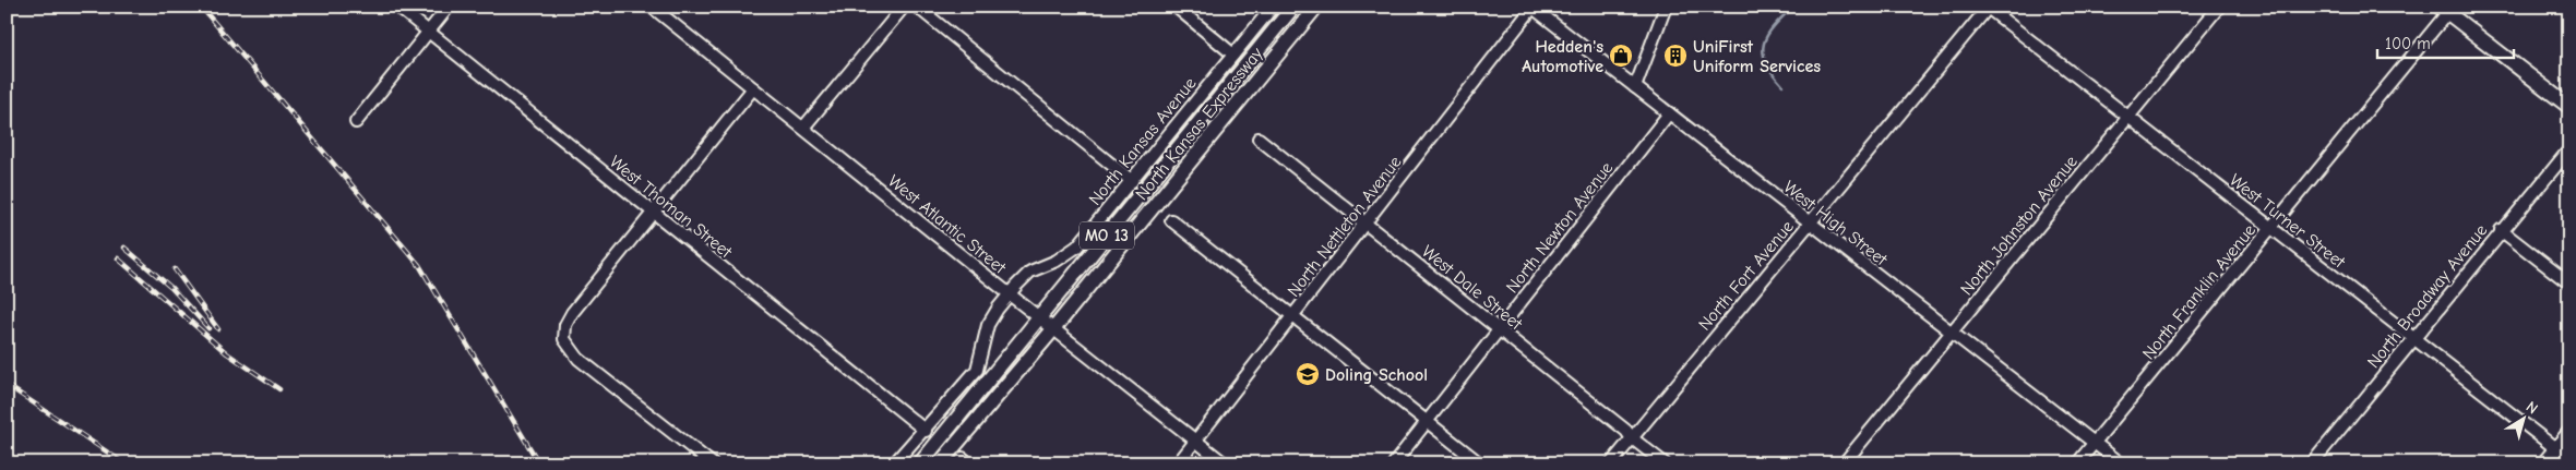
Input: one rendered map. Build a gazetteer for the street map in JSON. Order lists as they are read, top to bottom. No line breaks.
{"streets":{"main road":["North Kansas Expressway","MO 13"],"street":["North Kansas Avenue","West Thoman Street","West Turner Street","West High Street","West Atlantic Street","North Johnston Avenue","North Nettleton Avenue","North Newton Avenue","North Fort Avenue","West Dale Street","North Franklin Avenue","North Broadway Avenue"]},"crossings":[["North Kansas Expressway","West Atlantic Street"],["North Kansas Avenue","West Thoman Street"],["North Kansas Avenue","West Atlantic Street"],["West Turner Street","North Johnston Avenue"],["West Turner Street","North Fort Avenue"],["West Turner Street","North Franklin Avenue"],["West Turner Street","North Broadway Avenue"],["West High Street","North Johnston Avenue"],["West High Street","North Nettleton Avenue"],["West High Street","North Newton Avenue"],["West High Street","North Fort Avenue"],["West High Street","North Franklin Avenue"],["West Atlantic Street","North Nettleton Avenue"],["North Nettleton Avenue","West Dale Street"],["North Newton Avenue","West Dale Street"],["North Fort Avenue","West Dale Street"]],"places":{"shop":["Hedden's Automotive"],"building":["UniFirst Uniform Services"],"school or university":["Doling School"]},"scale_bar":"100 m","north":"top right"}
